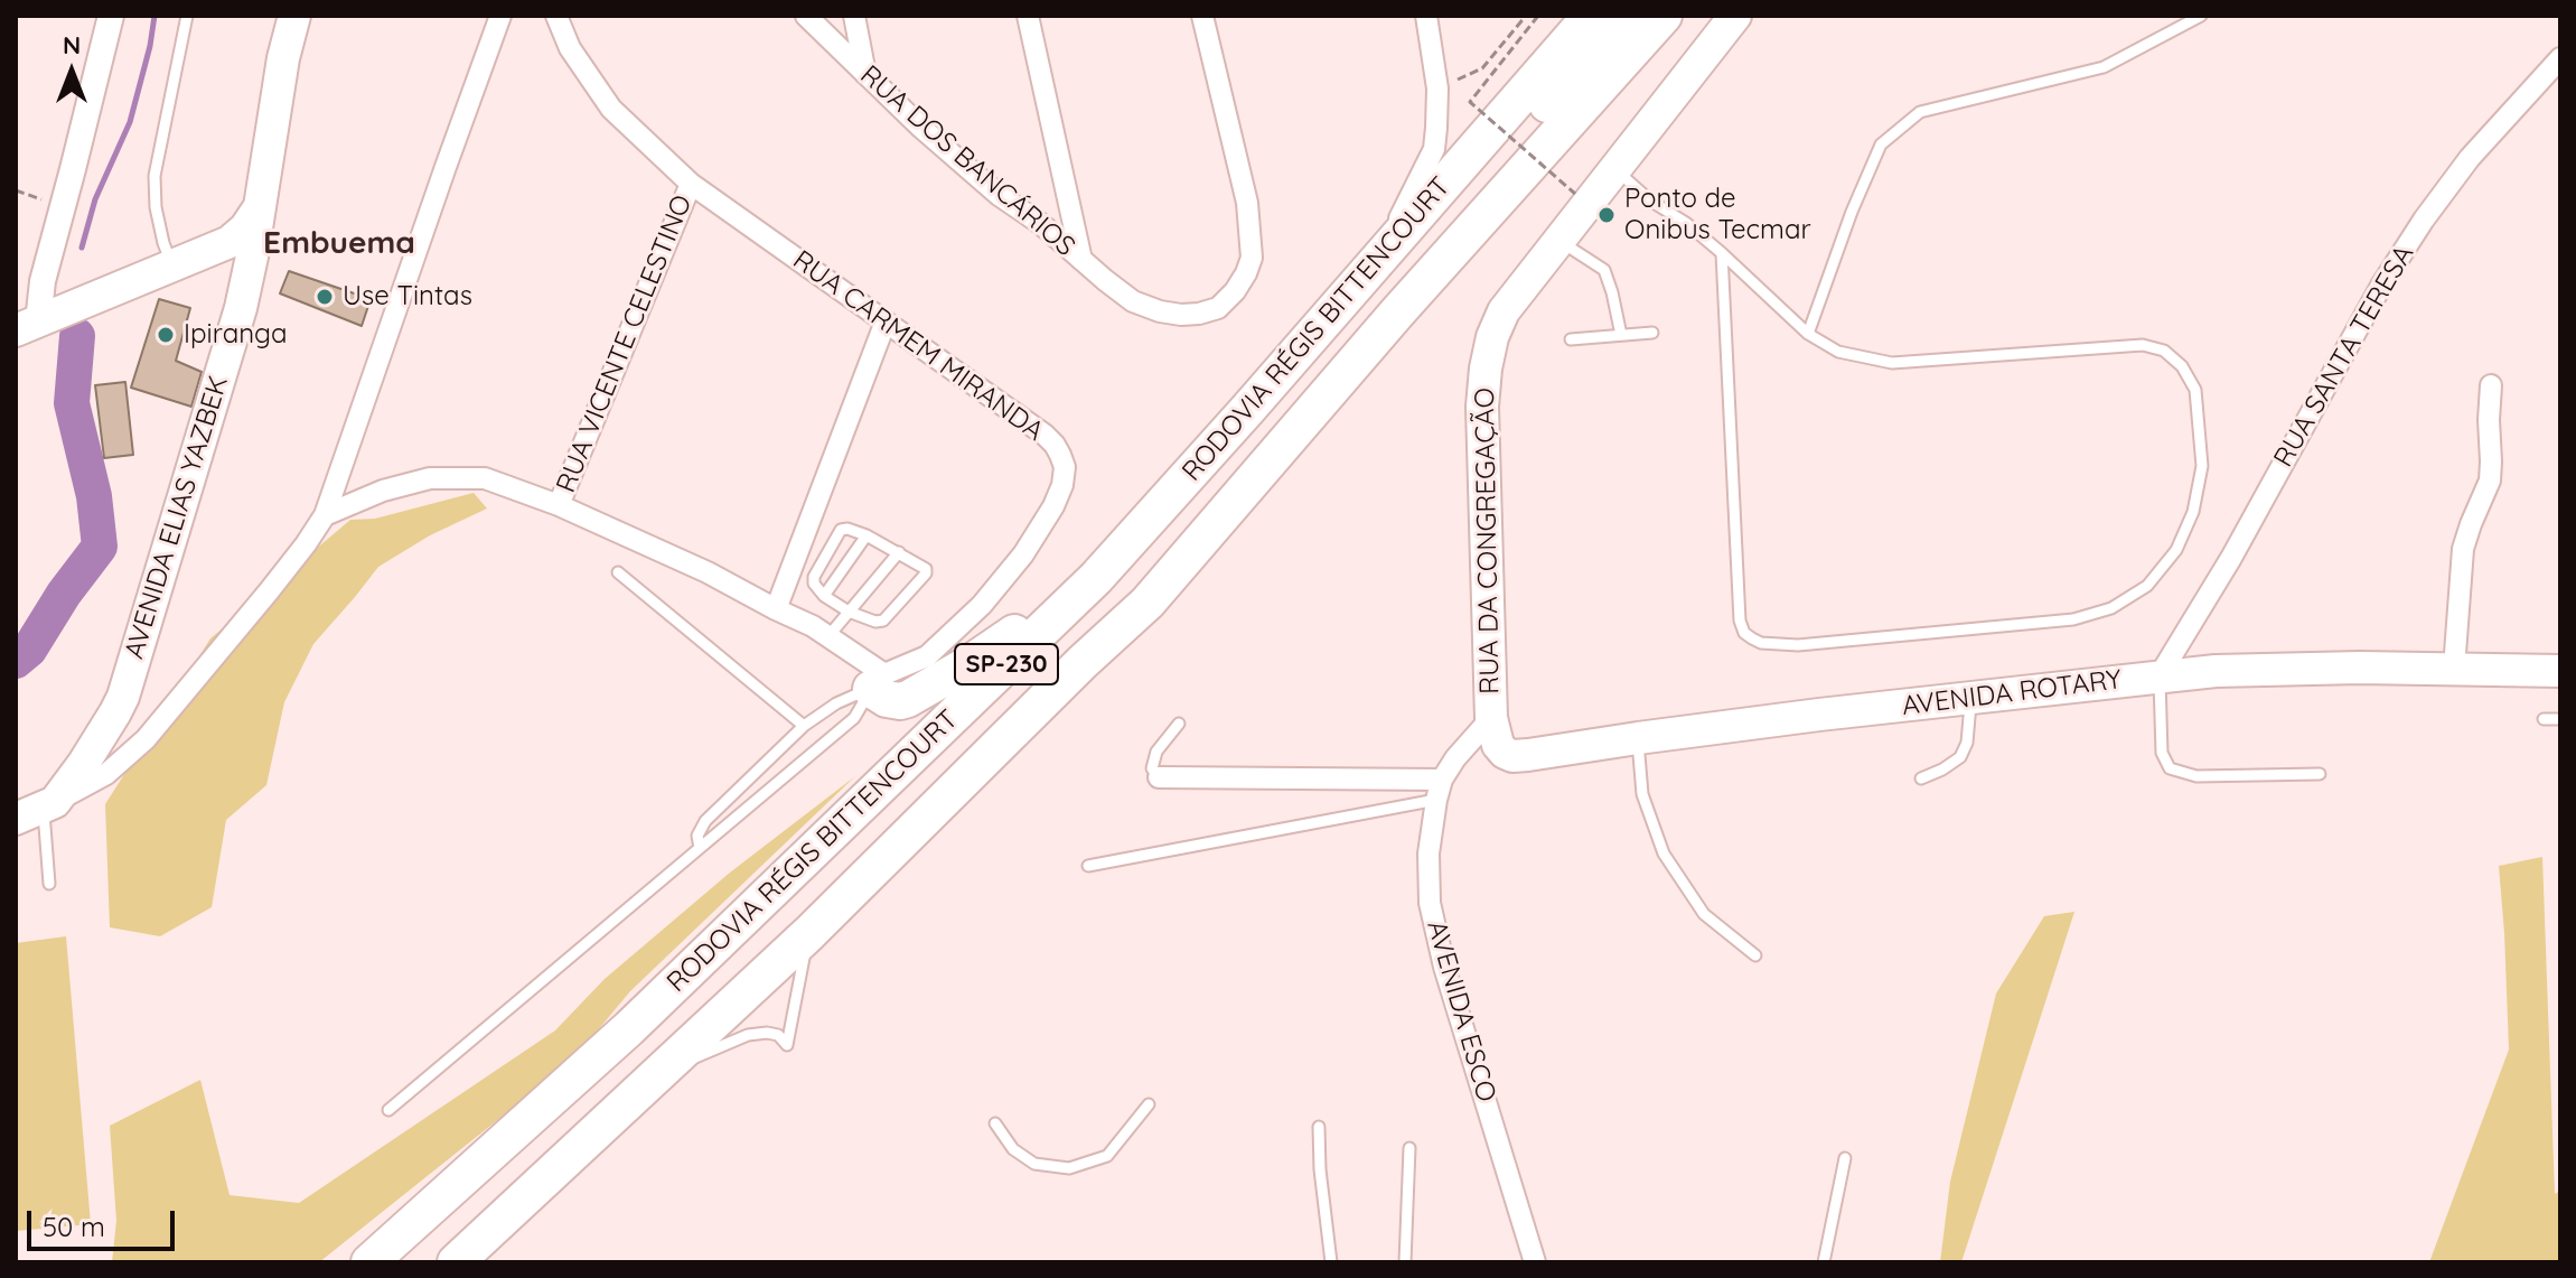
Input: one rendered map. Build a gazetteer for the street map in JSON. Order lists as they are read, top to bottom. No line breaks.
{"streets":{"highway":["RODOVIA RÉGIS BITTENCOURT","SP-230"],"main road":["AVENIDA ELIAS YAZBEK","RUA DA CONGREGAÇÃO","AVENIDA ROTARY"],"street":["RUA DOS BANCÁRIOS","RUA VICENTE CELESTINO","RUA CARMEM MIRANDA","RUA SANTA TERESA","AVENIDA ESCO"]},"crossings":[["RUA VICENTE CELESTINO","RUA CARMEM MIRANDA"],["RUA SANTA TERESA","AVENIDA ROTARY"],["RUA DA CONGREGAÇÃO","AVENIDA ROTARY"],["RUA DA CONGREGAÇÃO","AVENIDA ESCO"],["AVENIDA ROTARY","AVENIDA ESCO"]],"districts":["Embuema"],"places":["Ponto de Onibus Tecmar","Use Tintas","Ipiranga"],"scale_bar":"50 m","north":"top"}
